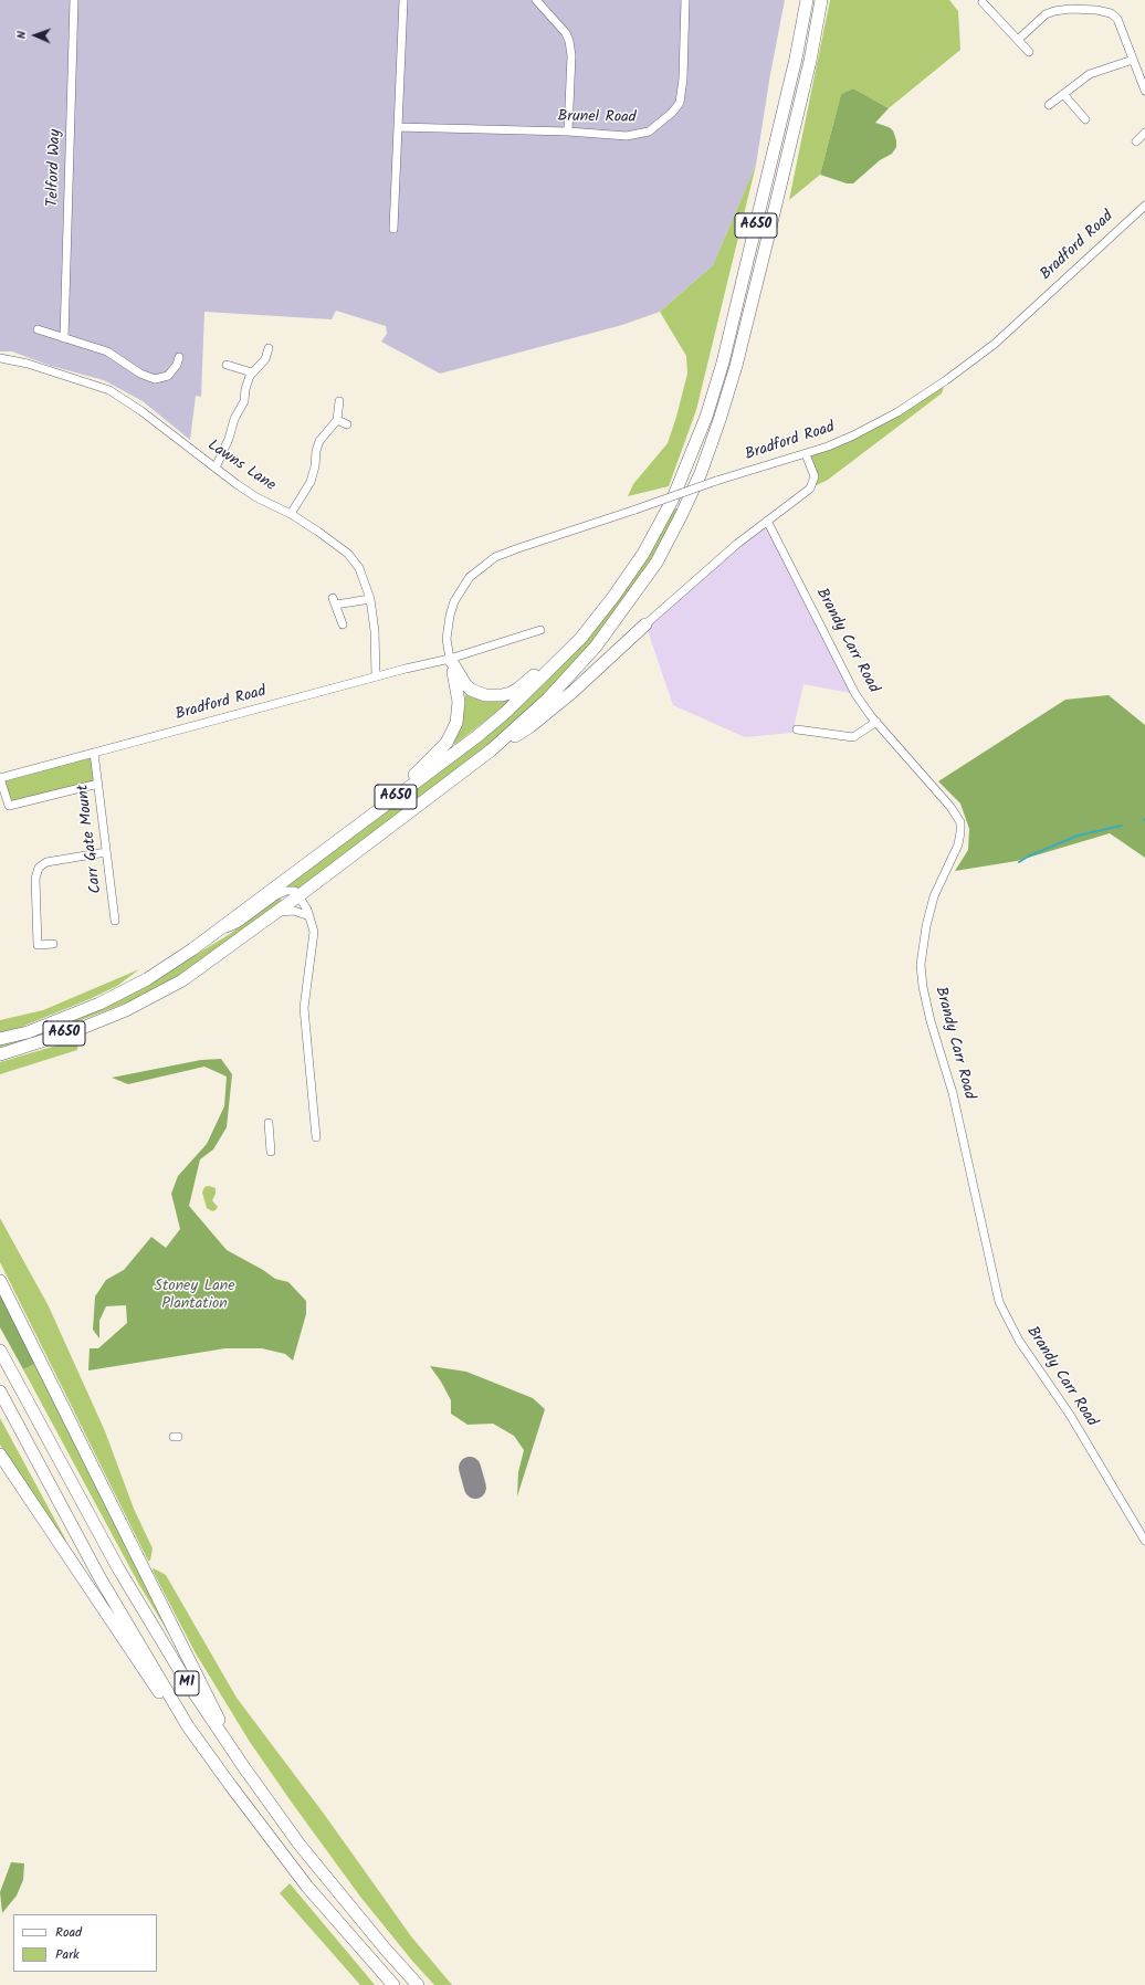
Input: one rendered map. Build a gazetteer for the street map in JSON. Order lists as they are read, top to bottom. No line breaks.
{"streets":{"highway":["A650","M1"],"street":["Brunel Road","Telford Way","Bradford Road","Lawns Lane","Brandy Carr Road","Carr Gate Mount"]},"crossings":[["Bradford Road","Lawns Lane"],["Bradford Road","Carr Gate Mount"]],"parks":["Stoney Lane Plantation"],"legend":["Road","Park"],"north":"left"}
